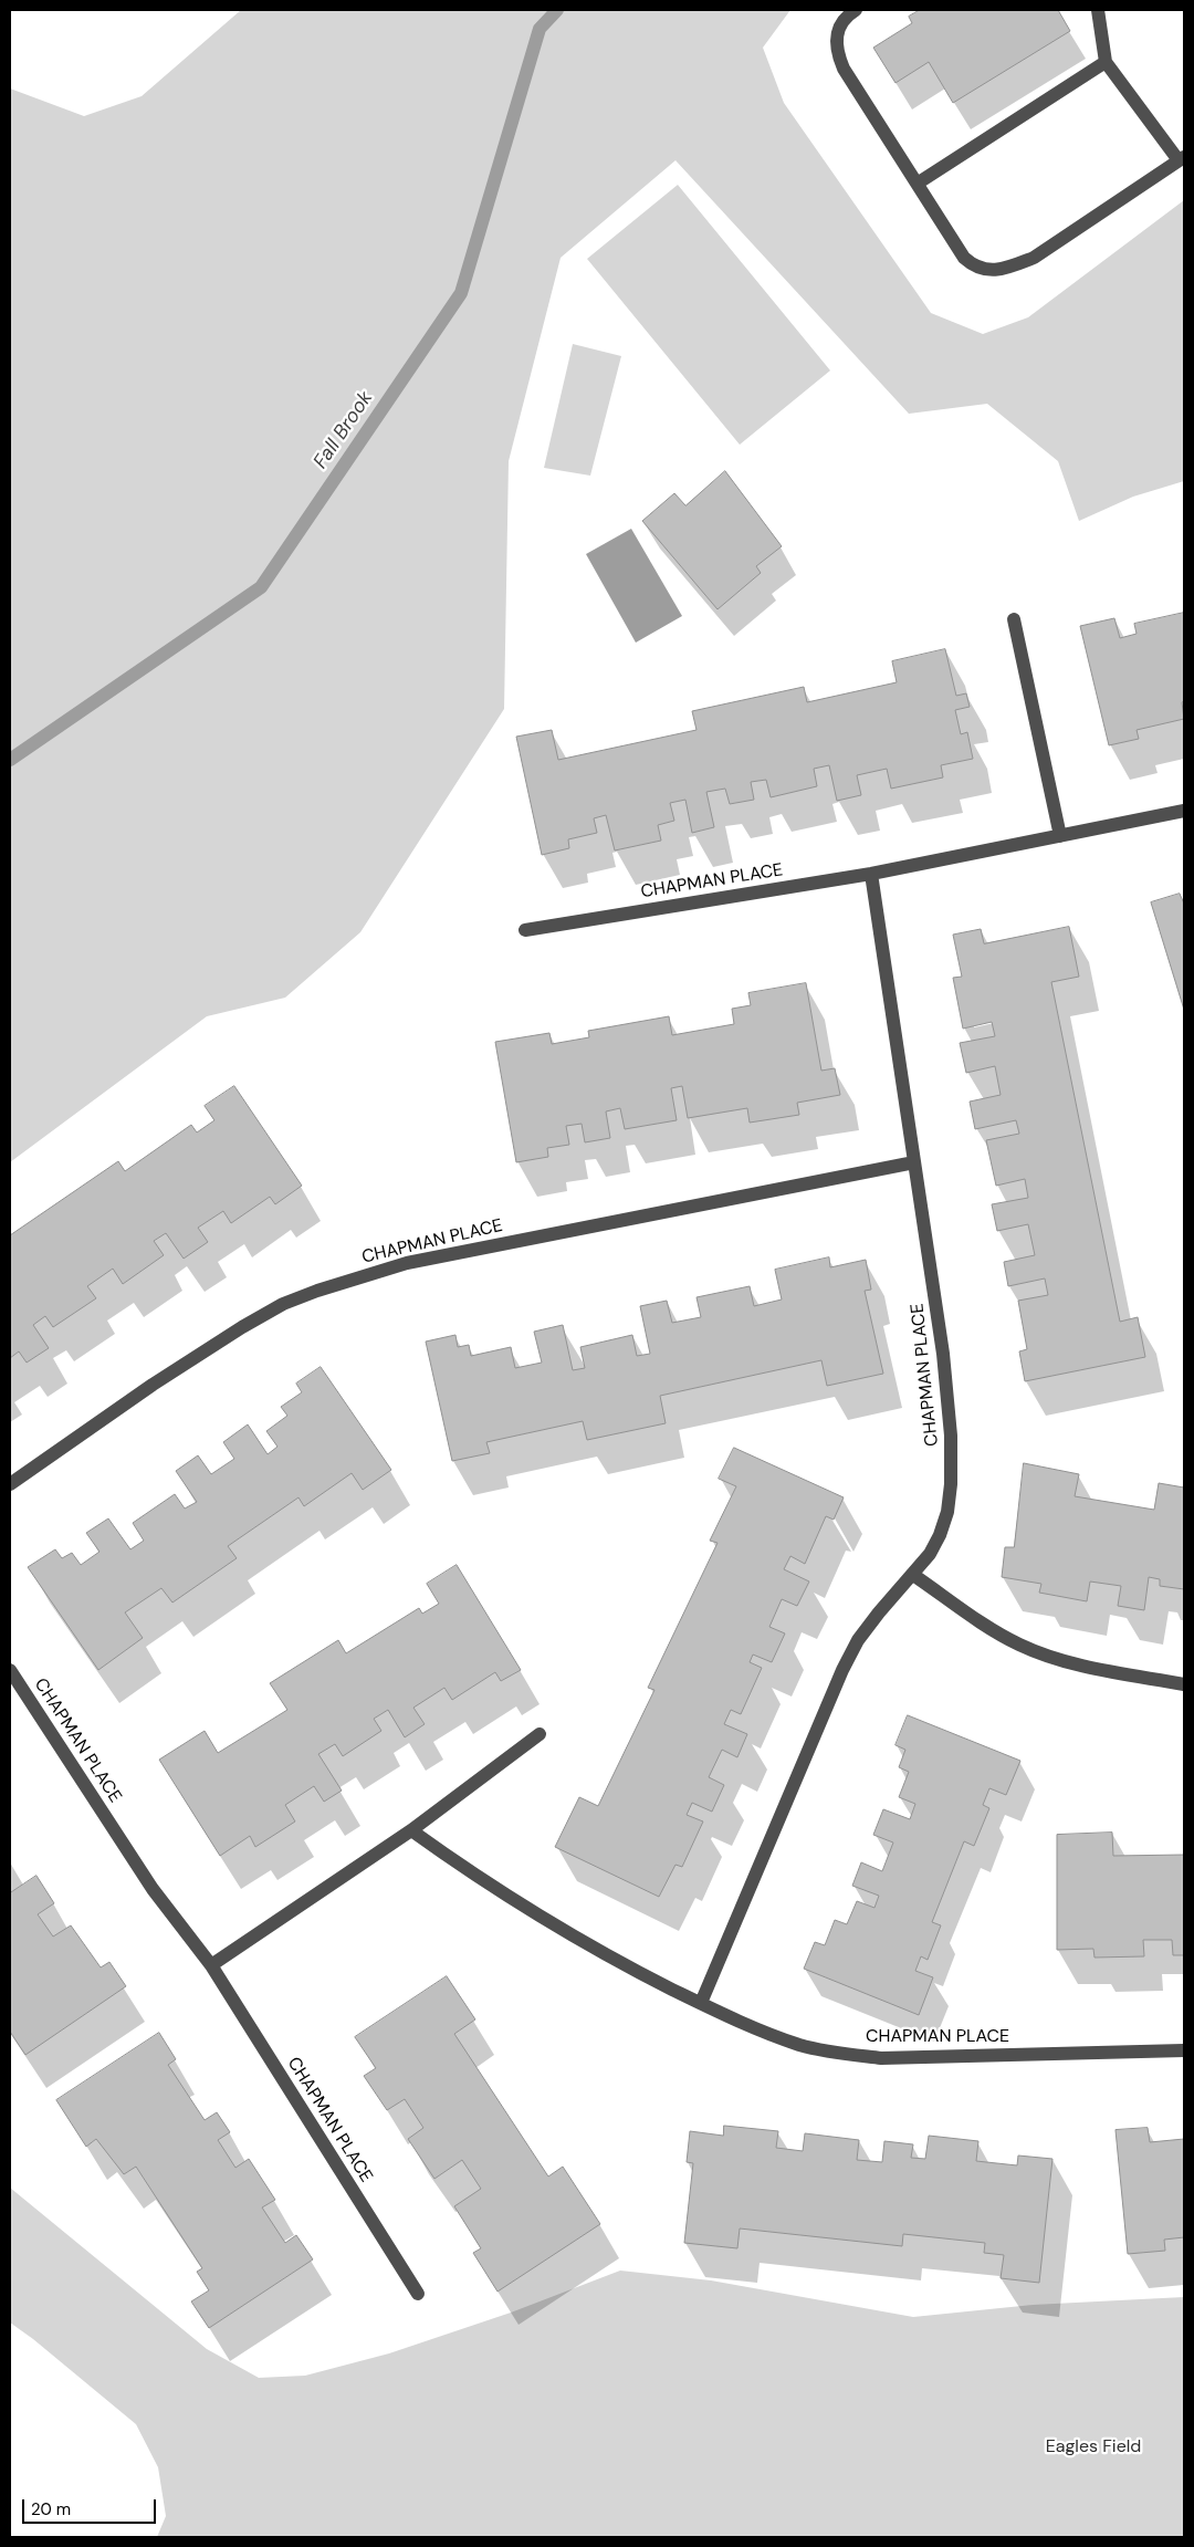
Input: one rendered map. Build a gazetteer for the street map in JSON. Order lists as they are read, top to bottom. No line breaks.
{"streets":{"street":["CHAPMAN PLACE"]},"water":["Fall Brook"],"parks":["Eagles Field"],"scale_bar":"20 m"}
